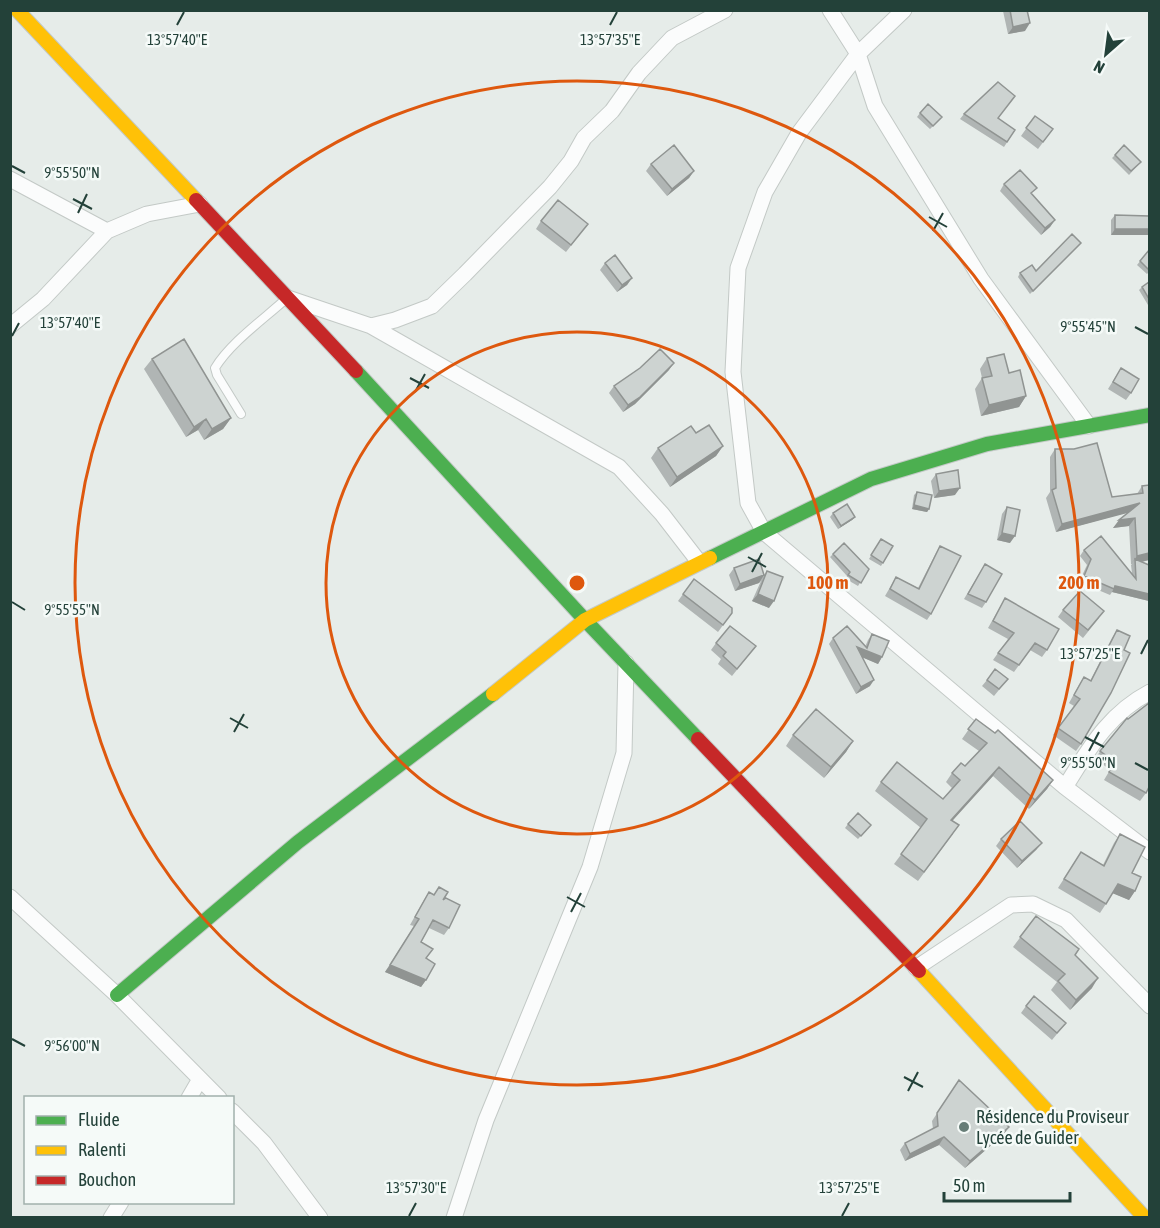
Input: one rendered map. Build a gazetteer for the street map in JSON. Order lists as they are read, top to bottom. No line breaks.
{"places":["Résidence du Proviseur Lycée de Guider"],"legend":["Fluide","Ralenti","Bouchon"],"scale_bar":"50 m","north":"bottom left","coordinates":["13°57'40\"E","13°57'35\"E","9°55'50\"N","9°55'45\"N","9°55'55\"N","13°57'25\"E","9°56'00\"N","13°57'30\"E"],"rings":["100 m","200 m"]}
